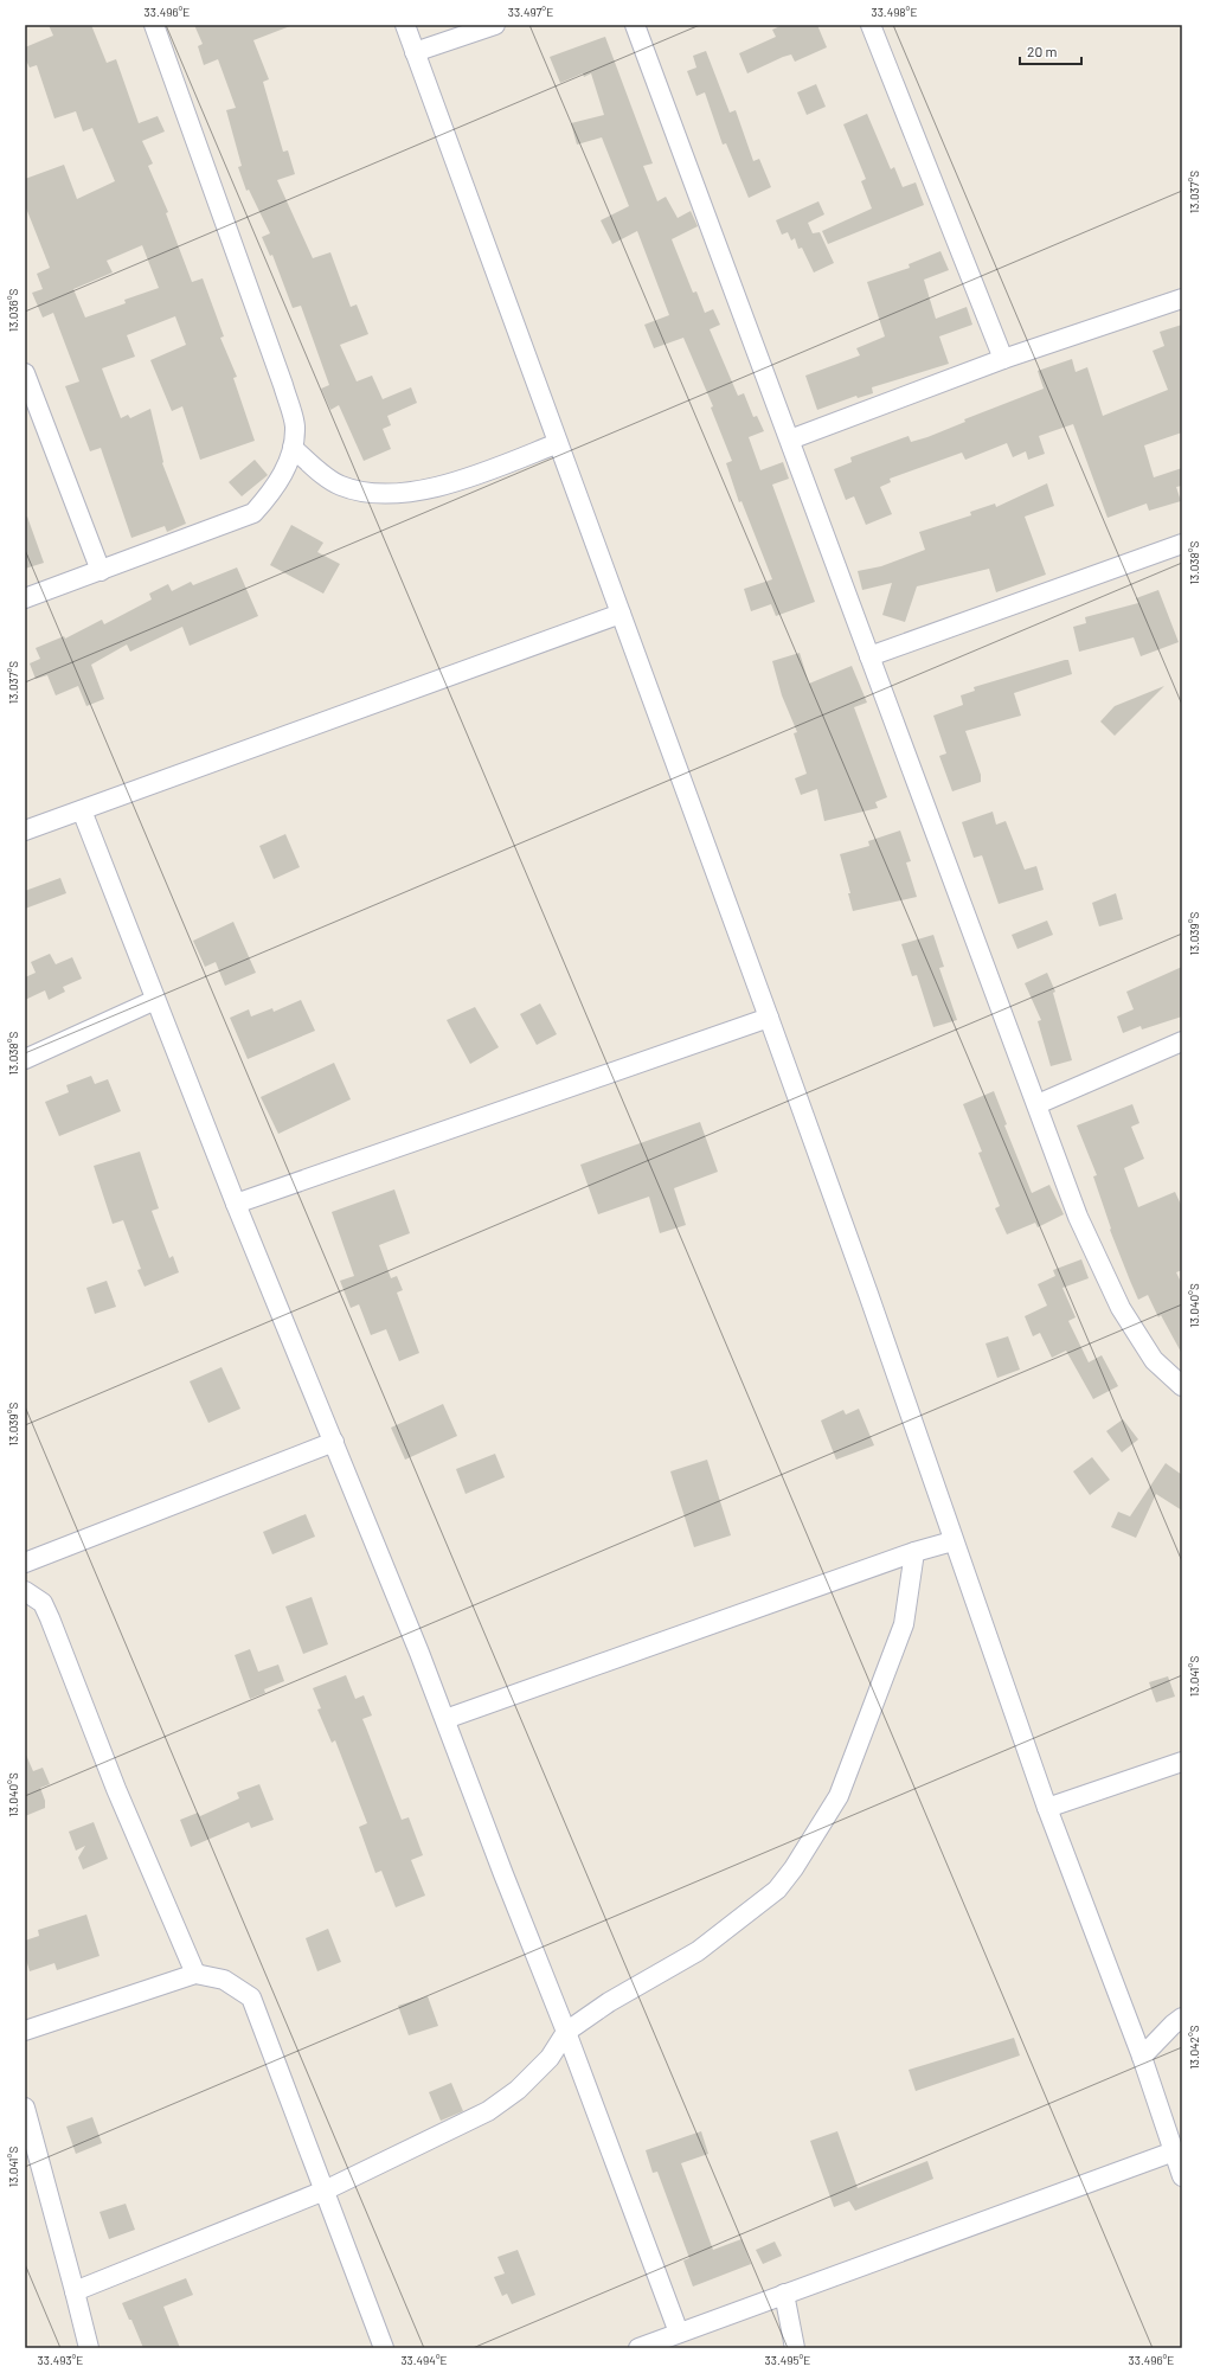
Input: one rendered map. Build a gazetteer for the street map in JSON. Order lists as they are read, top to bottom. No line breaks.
{"scale_bar":"20 m","coordinates":["33.496°E","33.497°E","33.498°E","13.037°S","13.036°S","13.038°S","13.039°S","13.040°S","13.041°S","13.042°S","33.493°E","33.494°E","33.495°E"]}
